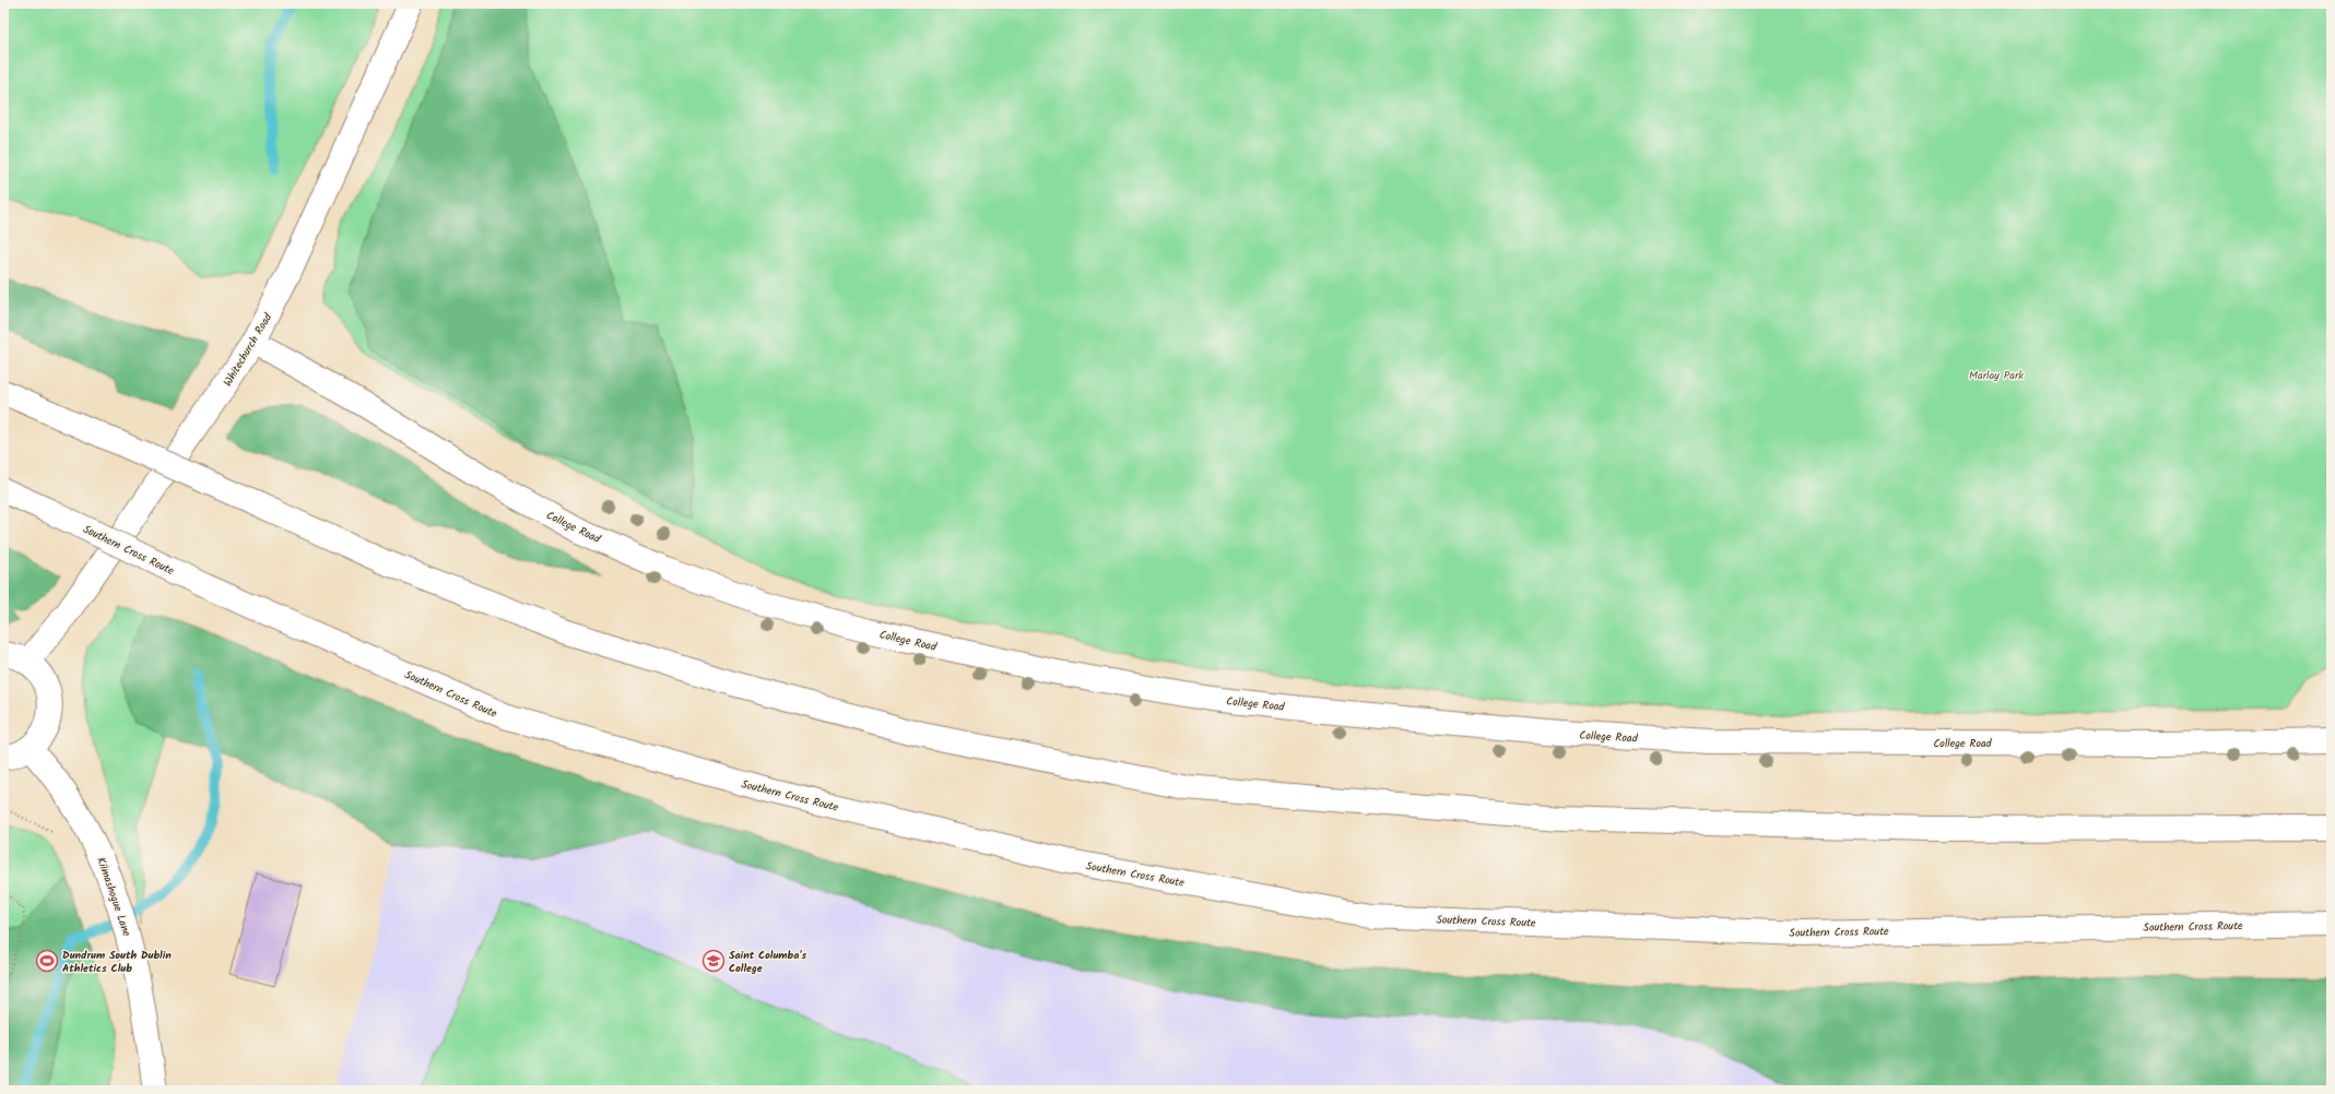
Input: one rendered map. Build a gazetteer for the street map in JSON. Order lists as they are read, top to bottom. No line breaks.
{"streets":{"main road":["Whitechurch Road","College Road","Southern Cross Route","Kilmashogue Lane"]},"crossings":[["Whitechurch Road","College Road"]],"parks":["Marlay Park"],"places":{"sports":["Dundrum South Dublin Athletics Club"],"school or university":["Saint Columba's College"]}}
